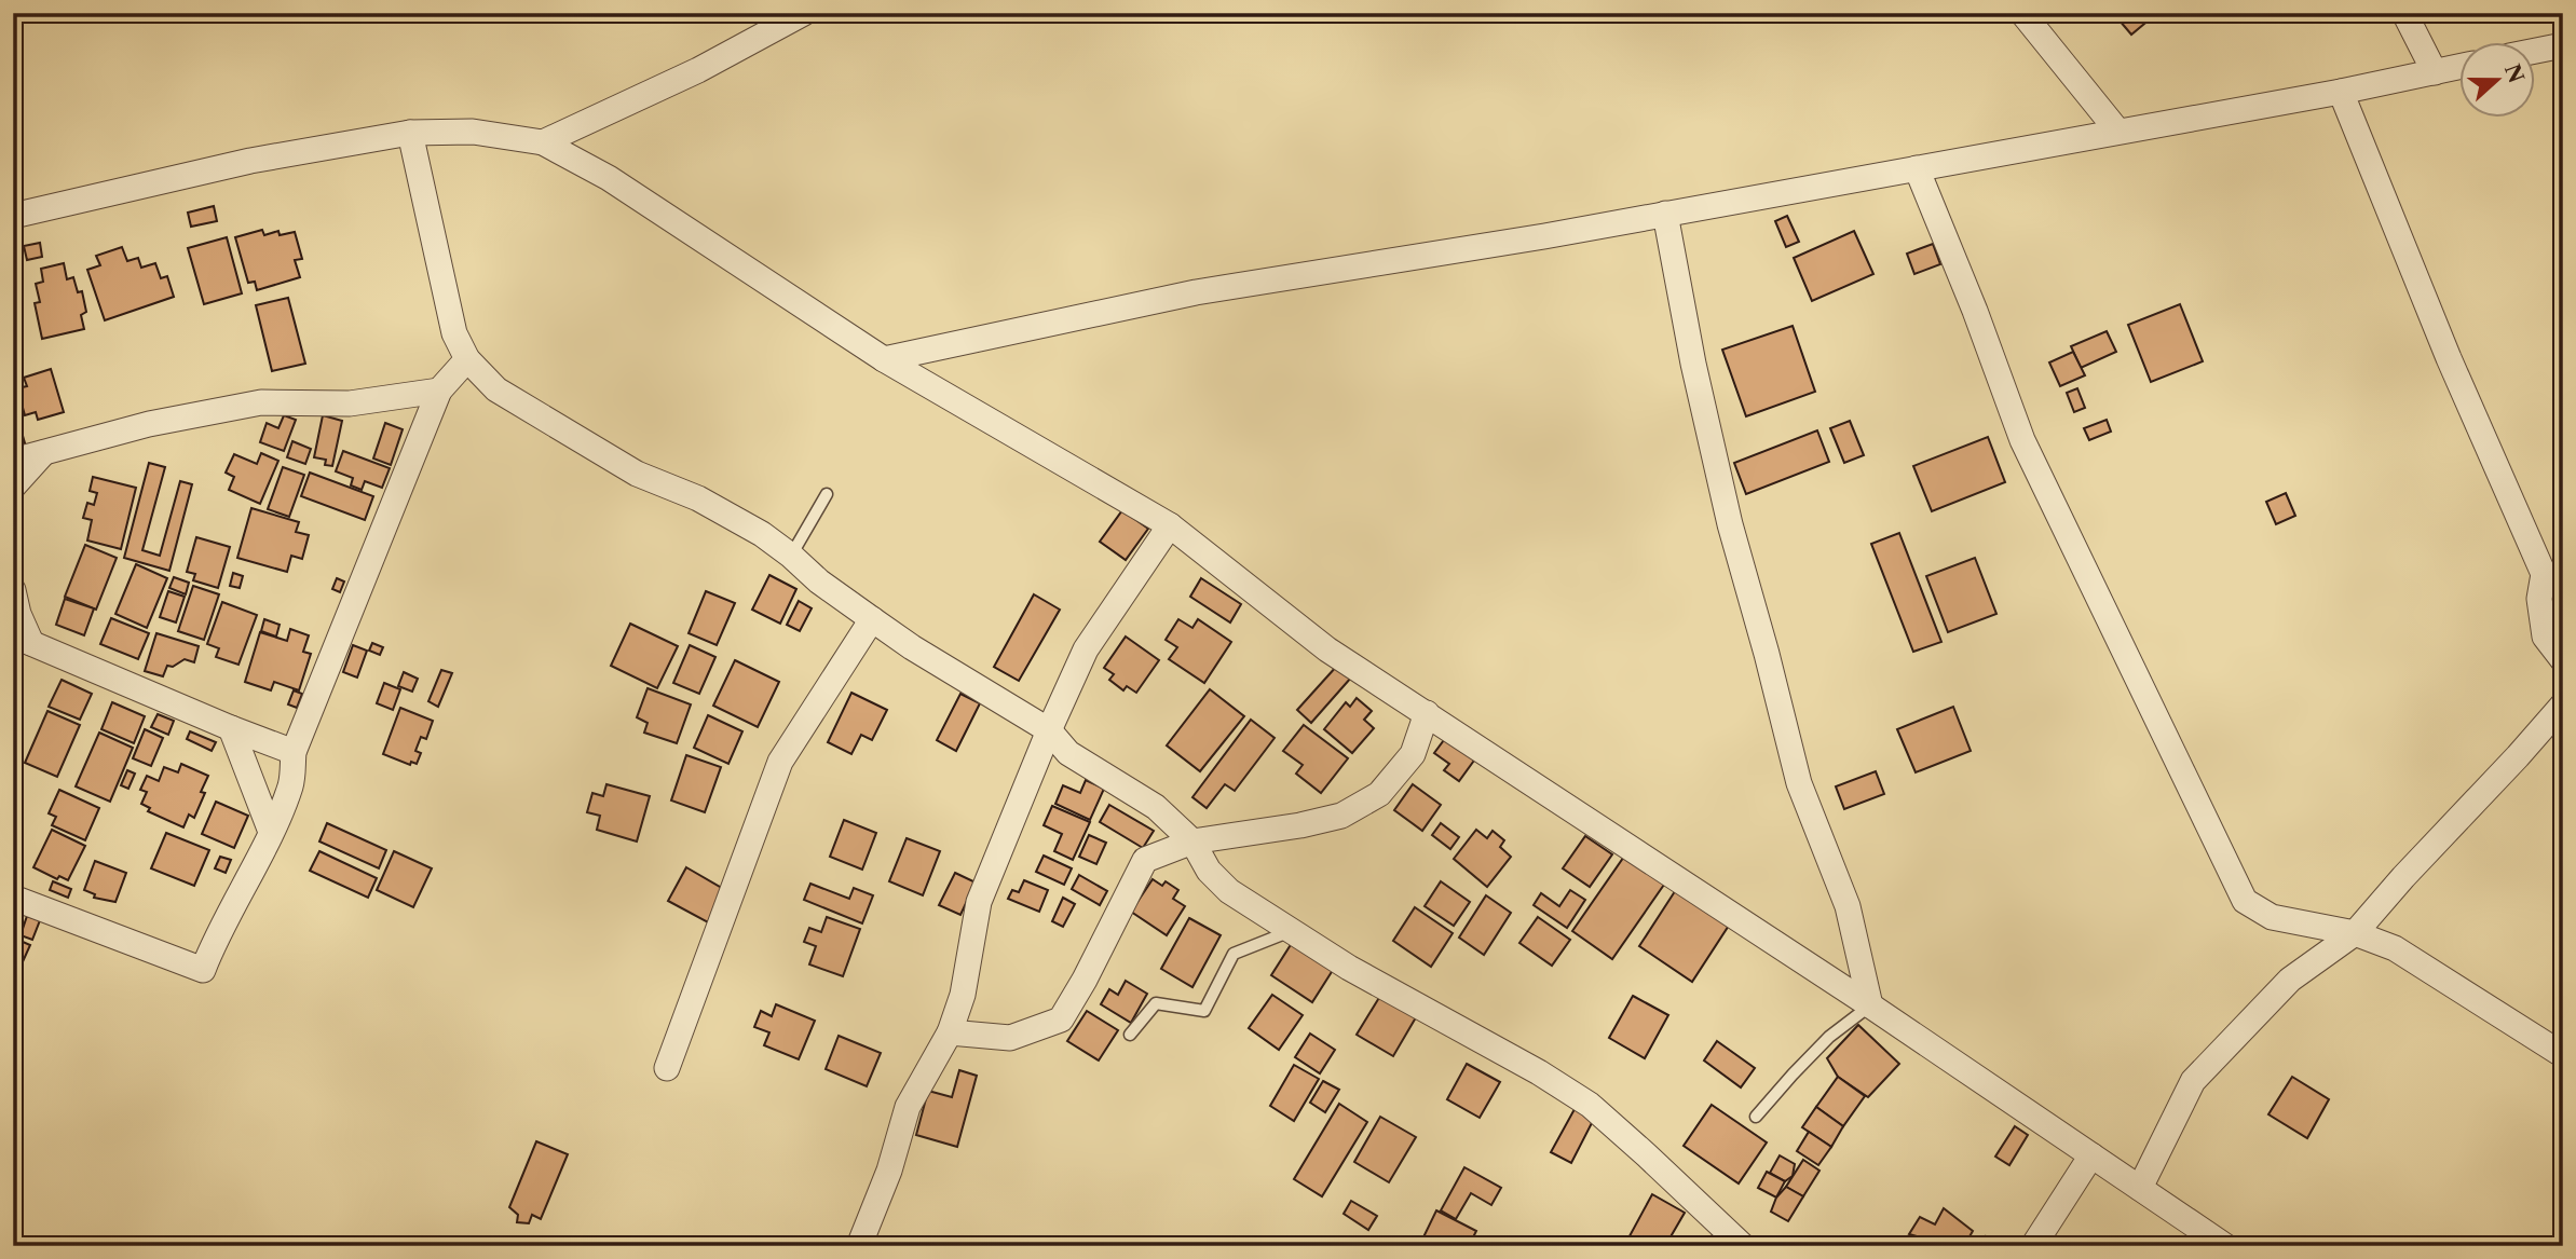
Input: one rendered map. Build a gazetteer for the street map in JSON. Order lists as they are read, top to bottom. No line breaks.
{"north":"right"}
